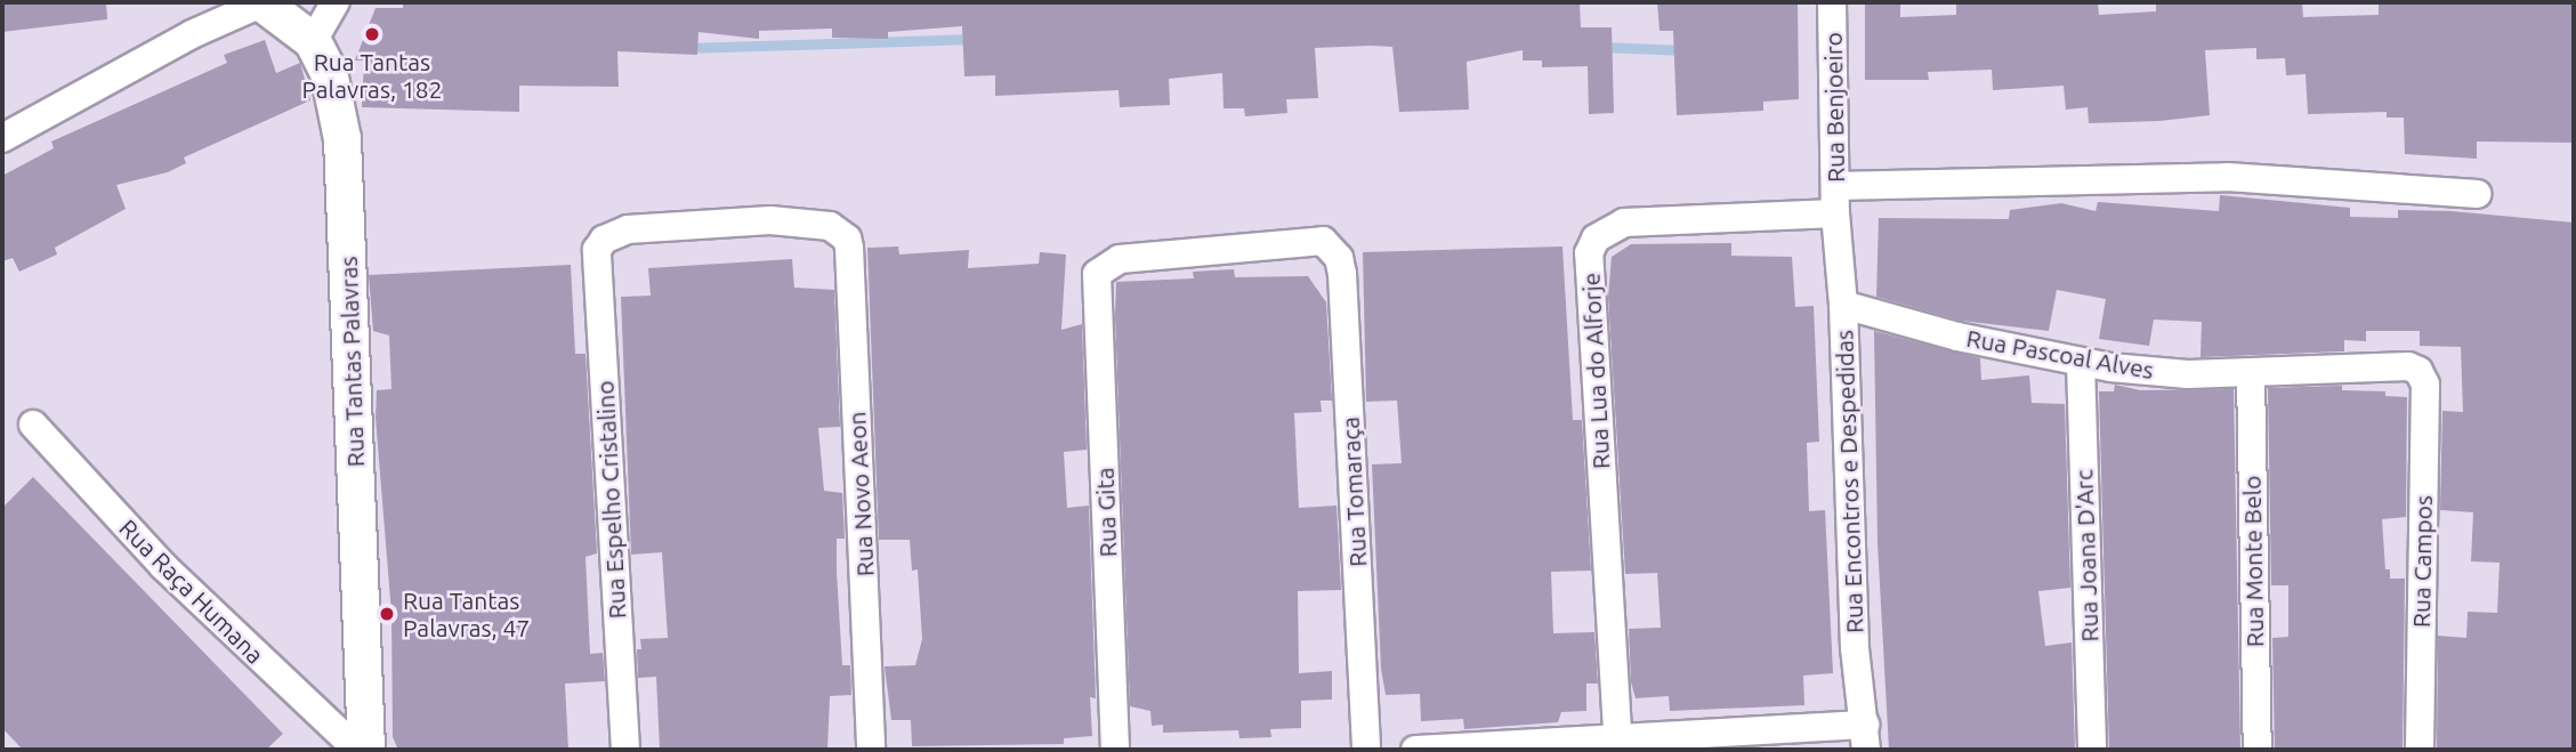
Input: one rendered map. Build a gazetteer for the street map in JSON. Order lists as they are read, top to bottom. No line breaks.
{"streets":{"street":["Rua Benjoeiro","Rua Pascoal Alves","Rua Tantas Palavras","Rua Lua do Alforje","Rua Encontros e Despedidas","Rua Tomaraça","Rua Novo Aeon","Rua Espelho Cristalino","Rua Gita","Rua Joana D'Arc","Rua Monte Belo","Rua Campos","Rua Raça Humana"]},"crossings":[["Rua Benjoeiro","Rua Lua do Alforje"],["Rua Benjoeiro","Rua Encontros e Despedidas"],["Rua Pascoal Alves","Rua Encontros e Despedidas"],["Rua Pascoal Alves","Rua Joana D'Arc"],["Rua Pascoal Alves","Rua Monte Belo"],["Rua Pascoal Alves","Rua Campos"],["Rua Lua do Alforje","Rua Encontros e Despedidas"],["Rua Tomaraça","Rua Gita"],["Rua Novo Aeon","Rua Espelho Cristalino"]],"places":["Rua Tantas Palavras, 182","Rua Tantas Palavras, 47"]}
